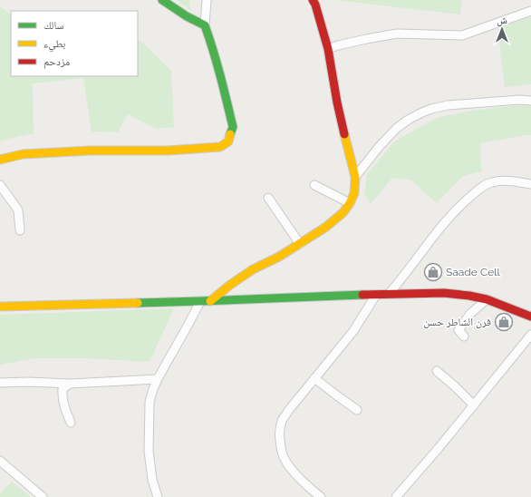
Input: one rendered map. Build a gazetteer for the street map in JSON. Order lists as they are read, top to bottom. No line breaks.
{"places":{"shop":["Saade Cell","فرن الشاطر حسن"]},"legend":["سالك","بطيء","مزدحم"],"north":"top"}
